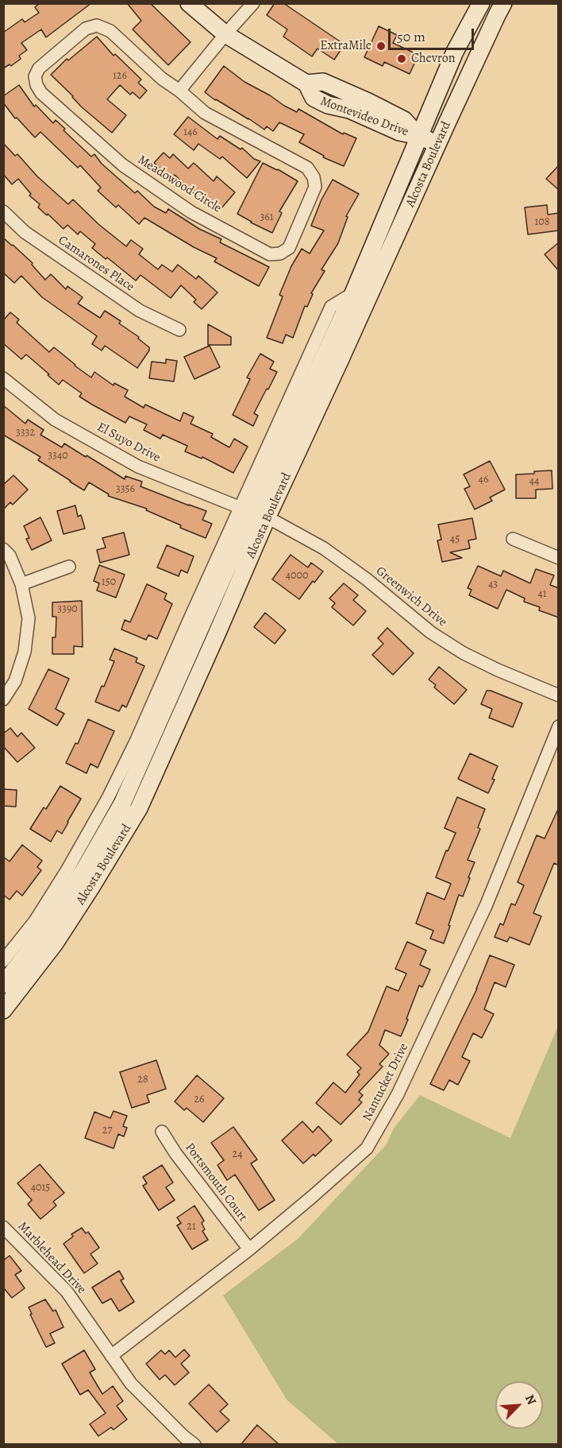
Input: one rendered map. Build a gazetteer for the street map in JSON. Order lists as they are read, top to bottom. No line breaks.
{"streets":{"main road":["Montevideo Drive","Alcosta Boulevard"],"street":["Meadowood Circle","Camarones Place","El Suyo Drive","Greenwich Drive","Nantucket Drive","Portsmouth Court","Marblehead Drive"]},"crossings":[["Montevideo Drive","Alcosta Boulevard"],["Alcosta Boulevard","El Suyo Drive"],["Alcosta Boulevard","Greenwich Drive"],["El Suyo Drive","Greenwich Drive"],["Nantucket Drive","Portsmouth Court"],["Nantucket Drive","Marblehead Drive"]],"places":["ExtraMile","Chevron"],"house_numbers":["126","146","361","108","3332","3340","46","44","3356","45","4000","150","43","41","3390","28","26","27","24","4015","21"],"scale_bar":"50 m","north":"top right"}
